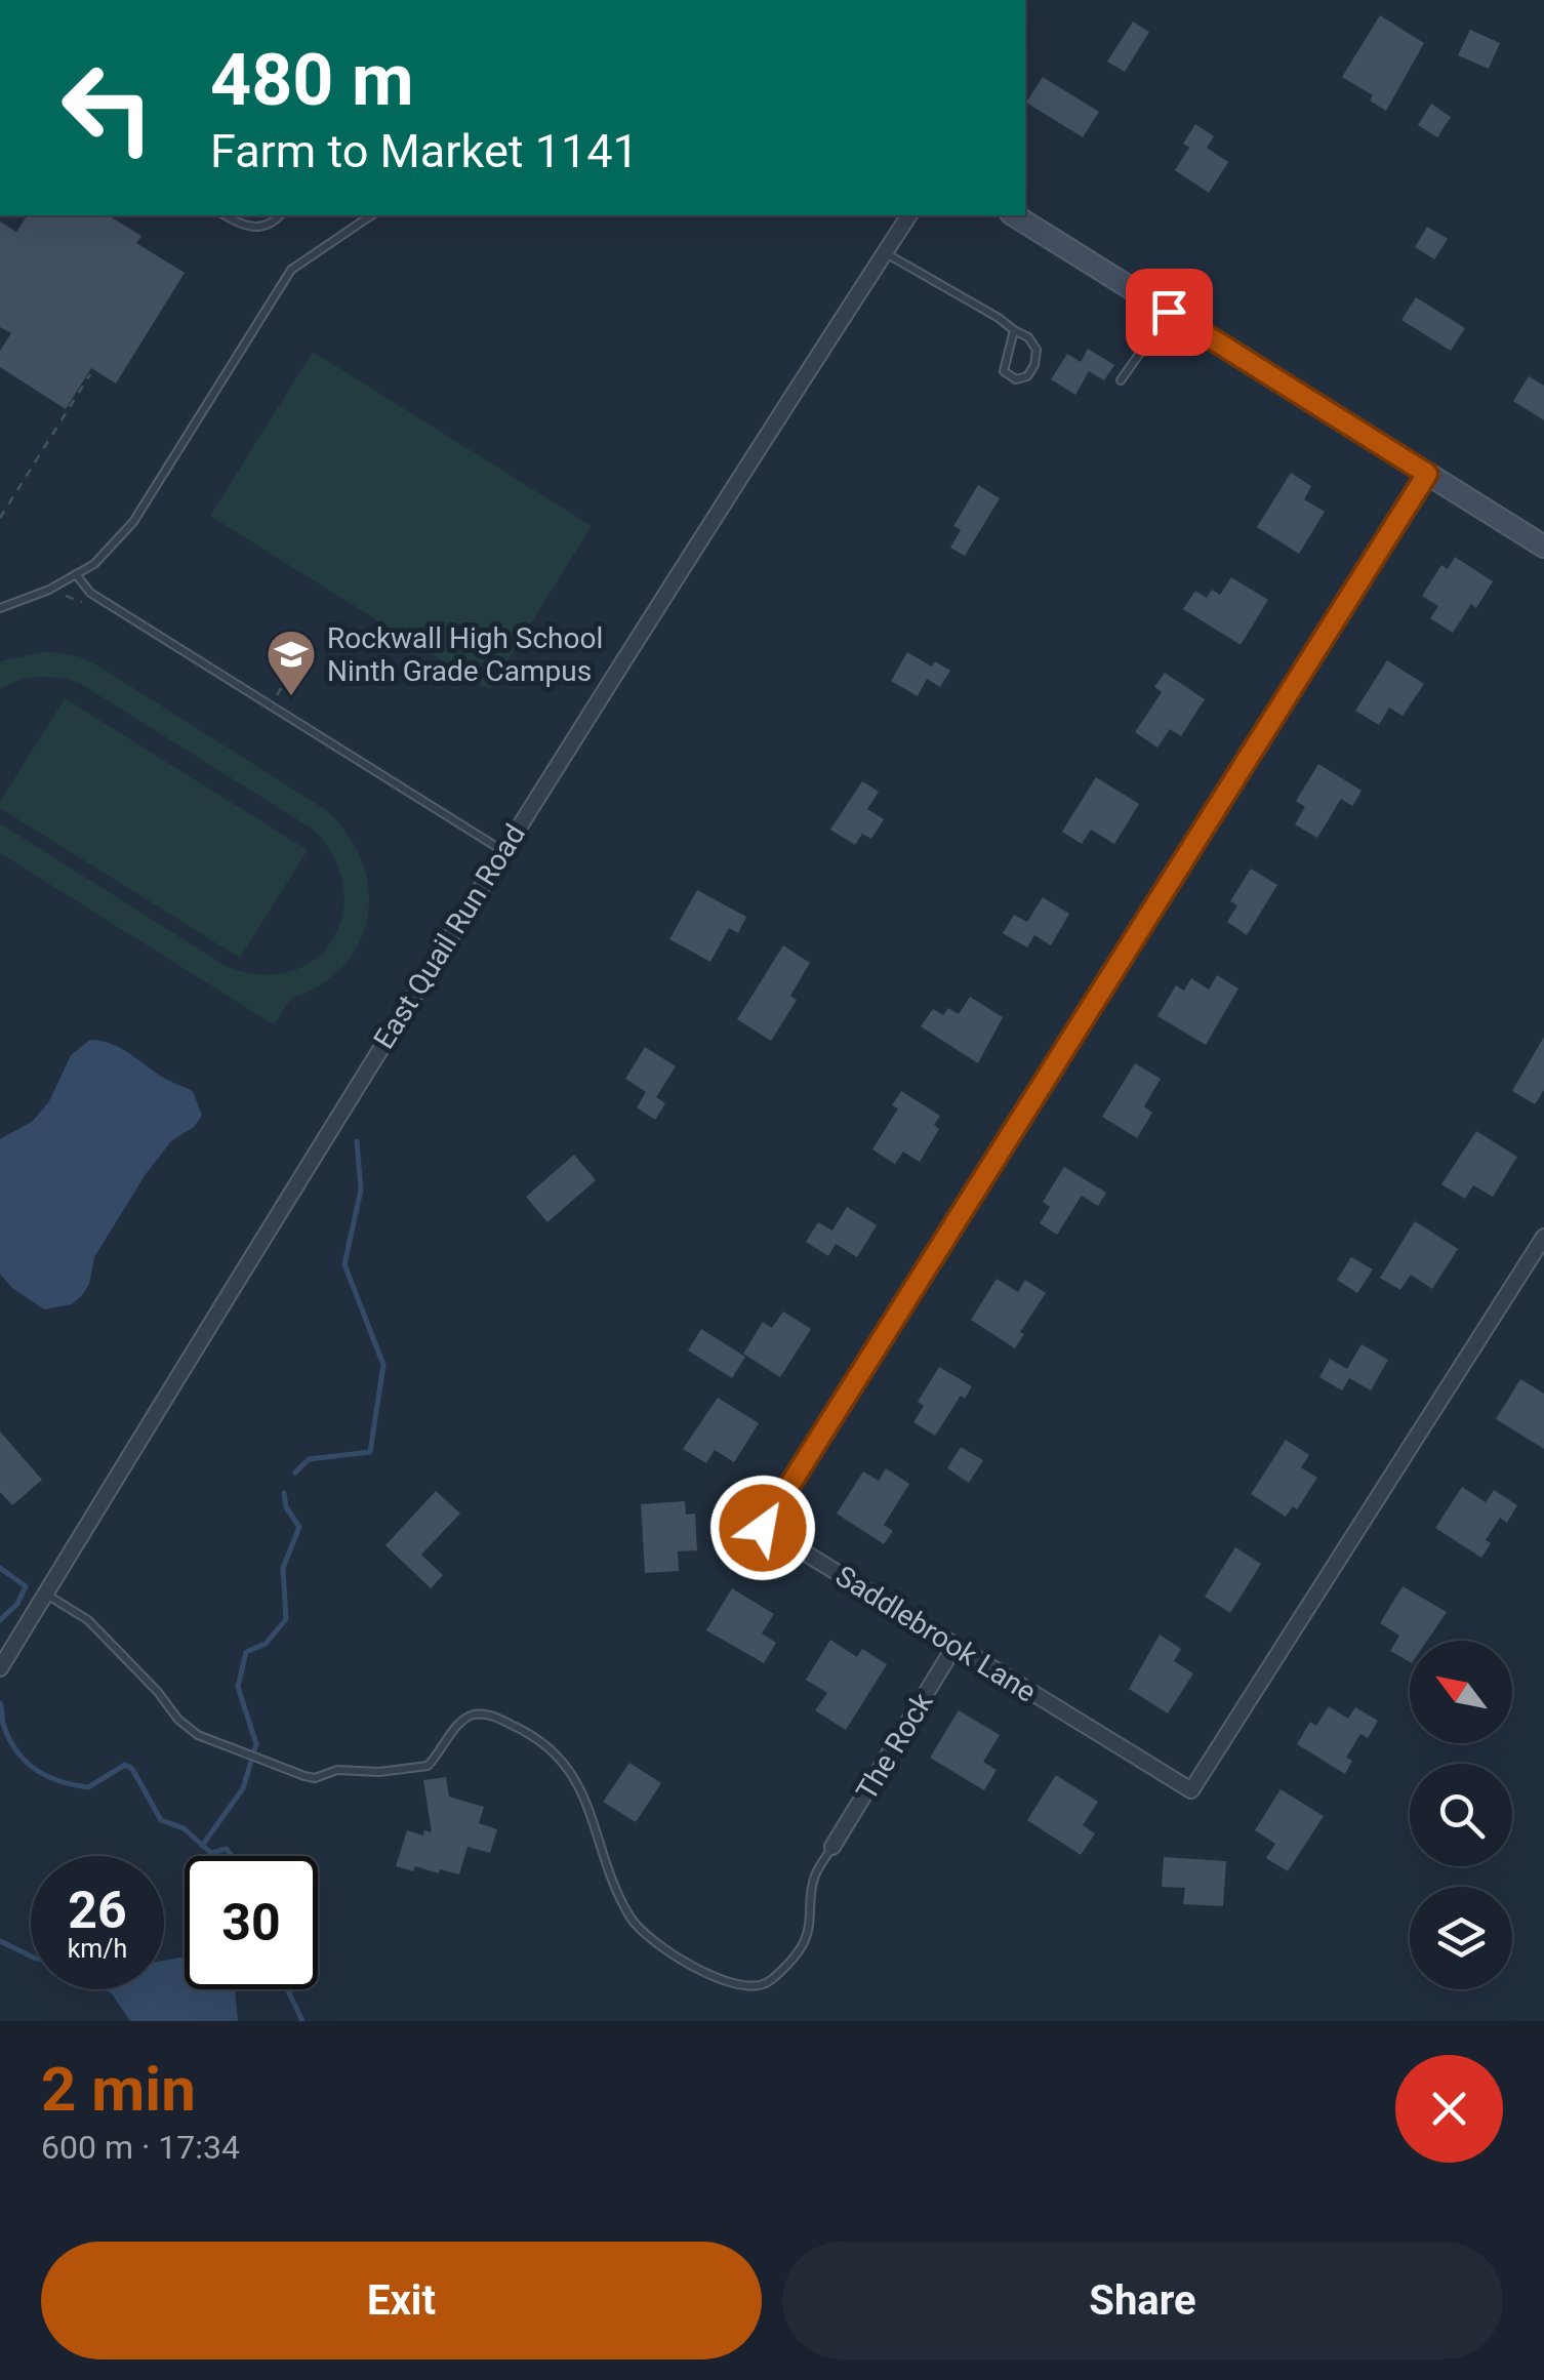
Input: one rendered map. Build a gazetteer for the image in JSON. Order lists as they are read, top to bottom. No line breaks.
{"streets":{"street":["East Quail Run Road","Saddlebrook Lane","The Rock"]},"crossings":[["Saddlebrook Lane","The Rock"]],"places":{"school or university":["Rockwall High School Ninth Grade Campus"]},"north":"top left","page":{"turn":["480 m","Farm to Market 1141"],"speed":"26 km/h","limit":"30","heading":["2 min","600 m · 17:34"],"buttons":["Exit","Share"]}}
